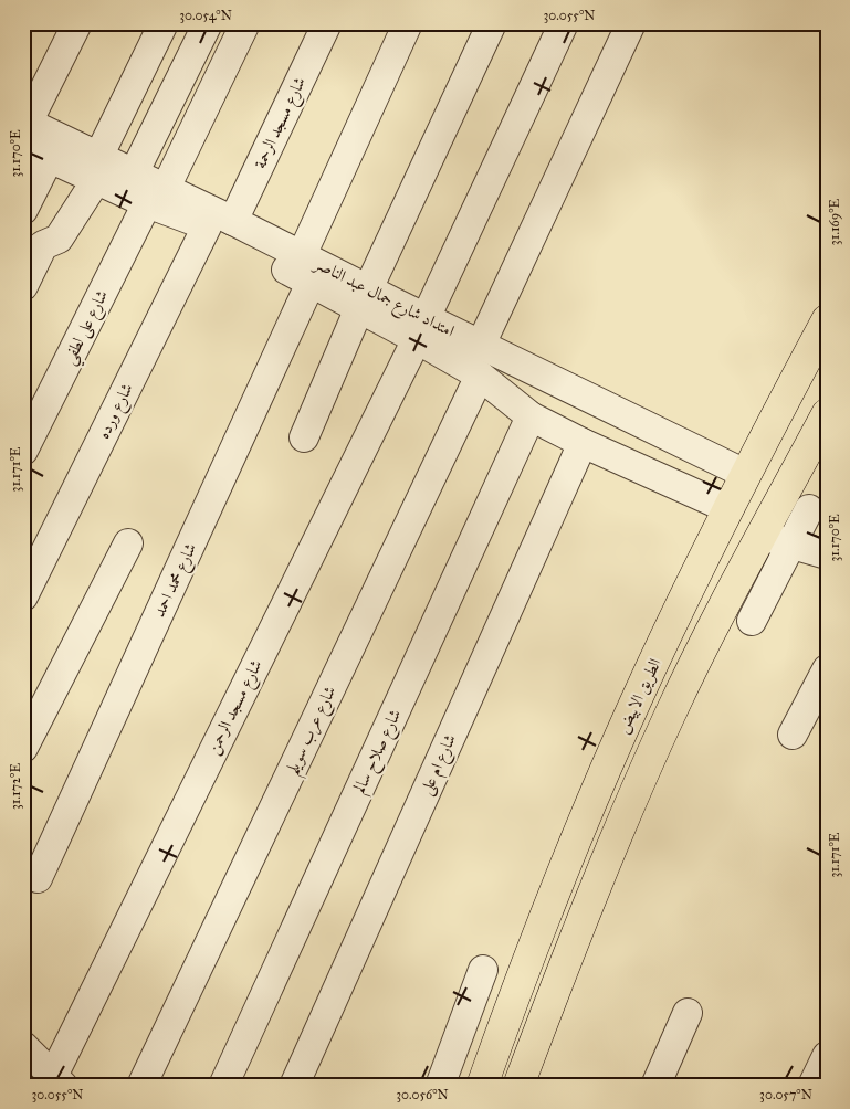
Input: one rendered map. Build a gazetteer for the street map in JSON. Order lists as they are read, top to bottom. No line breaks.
{"streets":{"main road":["الطريق الابيض"],"street":["شارع مسجد الرحمة","امتداد شارع جمال عبد الناصر","شارع على لطفي","شارع ورده","شارع محمد احمد","شارع مسجد الرحمن","شارع عرب سويلم","شارع صلاح سالم","شارع ام على"]},"crossings":[["شارع مسجد الرحمة","امتداد شارع جمال عبد الناصر"],["شارع مسجد الرحمة","شارع ورده"],["امتداد شارع جمال عبد الناصر","شارع على لطفي"],["امتداد شارع جمال عبد الناصر","شارع ورده"],["امتداد شارع جمال عبد الناصر","شارع محمد احمد"],["امتداد شارع جمال عبد الناصر","الطريق الابيض"],["امتداد شارع جمال عبد الناصر","شارع مسجد الرحمن"],["امتداد شارع جمال عبد الناصر","شارع عرب سويلم"],["امتداد شارع جمال عبد الناصر","شارع صلاح سالم"],["امتداد شارع جمال عبد الناصر","شارع ام على"]],"coordinates":["30.054°N","30.055°N","31.170°E","31.169°E","31.171°E","31.172°E","30.056°N","30.057°N"]}
